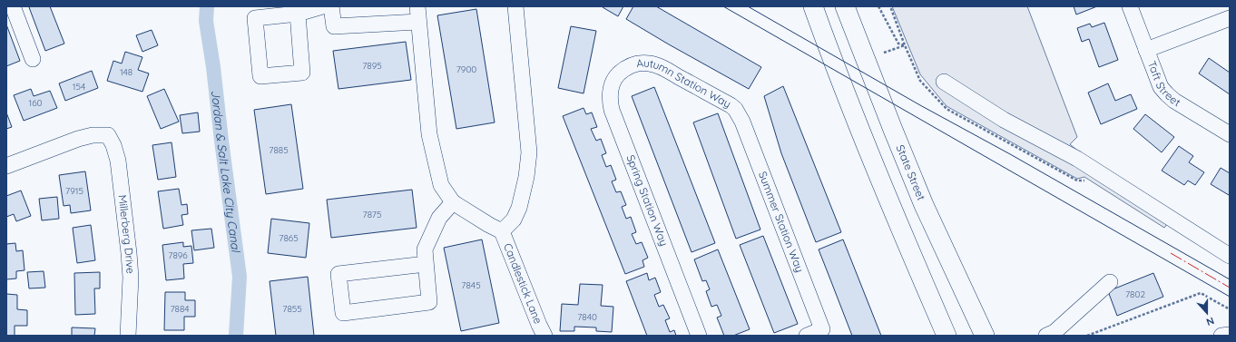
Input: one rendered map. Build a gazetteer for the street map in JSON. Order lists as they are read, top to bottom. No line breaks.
{"streets":{"main road":["State Street"],"street":["Taft Street","Autumn Station Way","Spring Station Way","Summer Station Way","Millerberg Drive","Candlestick Lane"]},"crossings":[["Autumn Station Way","Spring Station Way"],["Autumn Station Way","Summer Station Way"]],"water":["Jordan & Salt Lake City Canal"],"house_numbers":["7895","7900","148","154","160","7885","7915","7875","7865","7896","7845","7802","7884","7855","7840"],"north":"bottom"}
